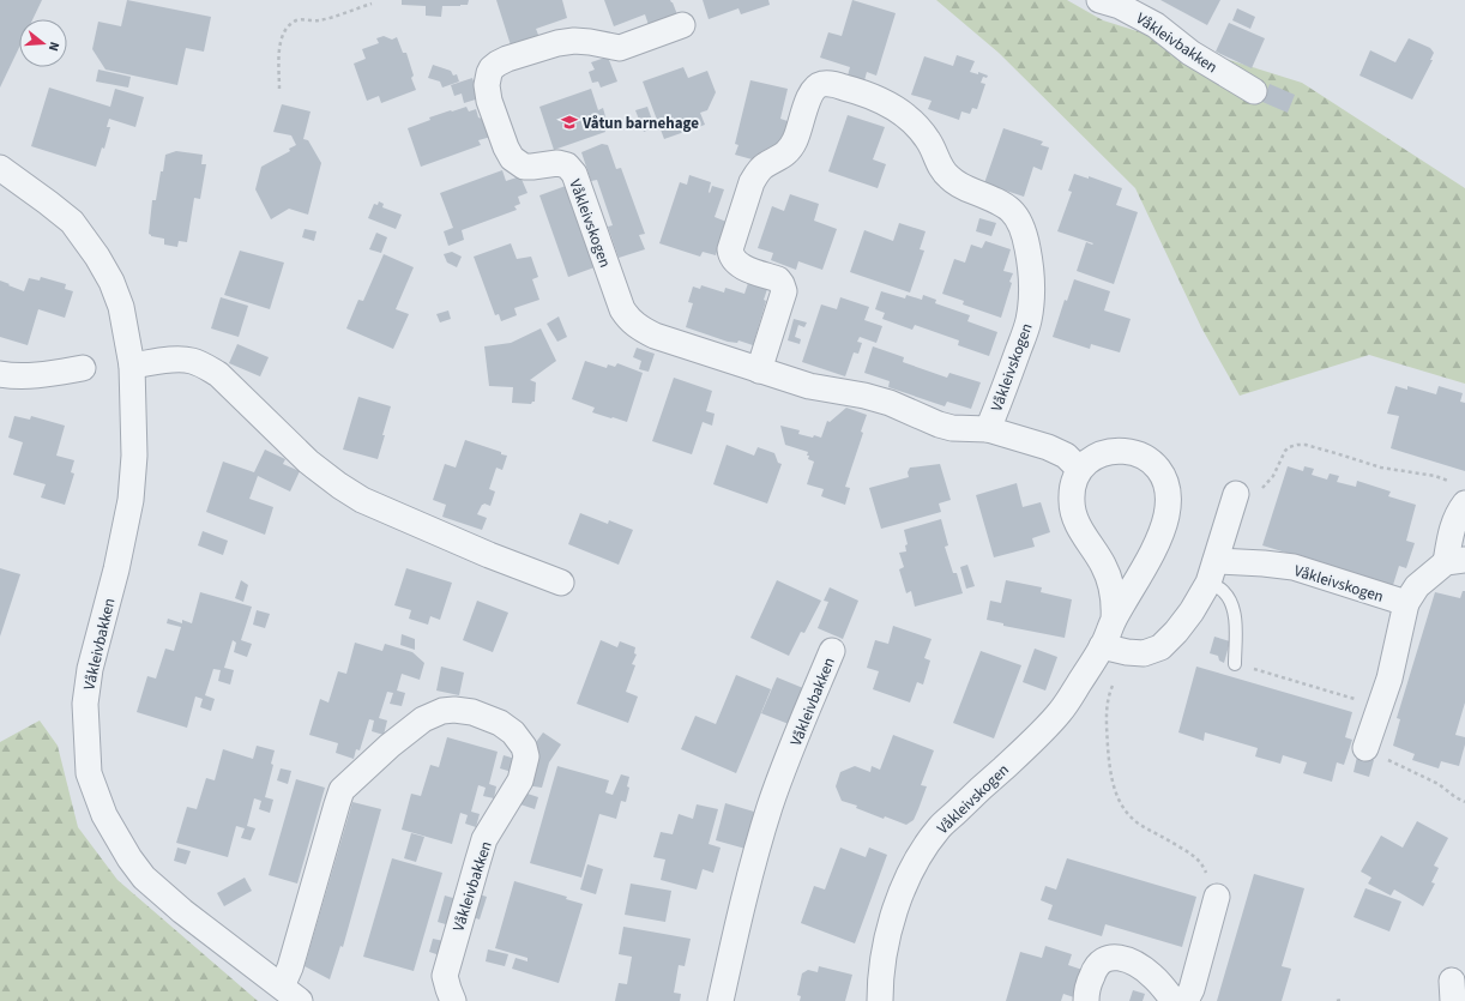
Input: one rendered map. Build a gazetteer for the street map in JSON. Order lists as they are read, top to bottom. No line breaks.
{"streets":{"street":["Våkleivbakken","Våkleivskogen"]},"places":{"school or university":["Våtun barnehage"]},"north":"right"}
